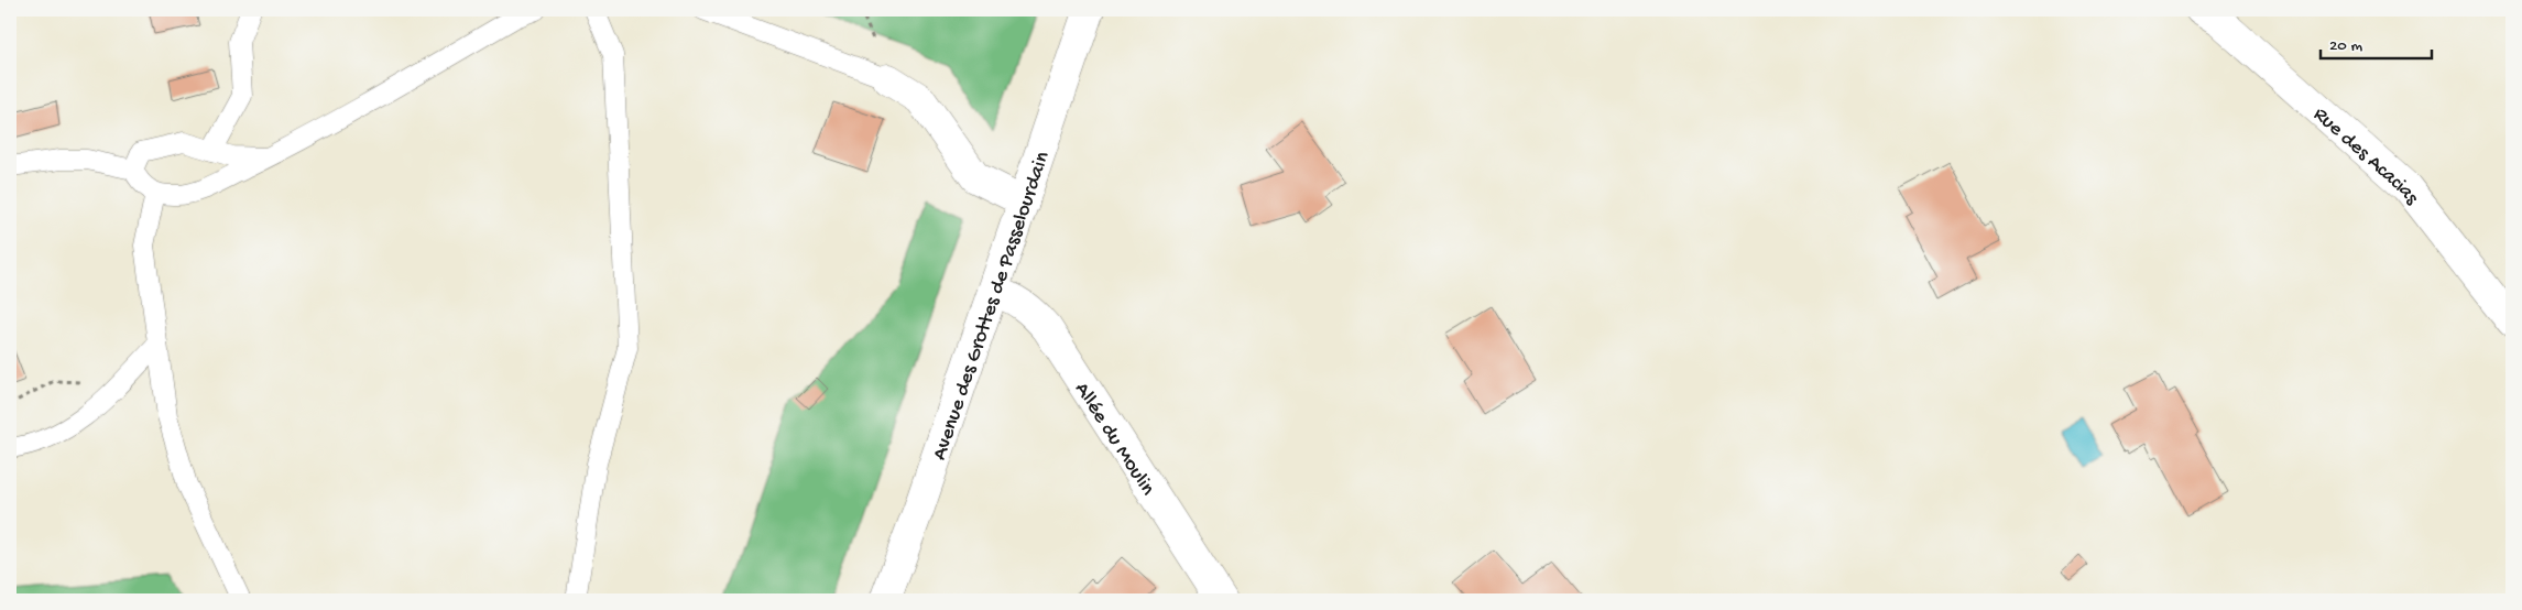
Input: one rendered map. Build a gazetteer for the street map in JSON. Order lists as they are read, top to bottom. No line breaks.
{"streets":{"street":["Rue des Acacias","Avenue des Grottes de Passelourdain","Allée du Moulin"]},"crossings":[["Avenue des Grottes de Passelourdain","Allée du Moulin"]],"scale_bar":"20 m"}
